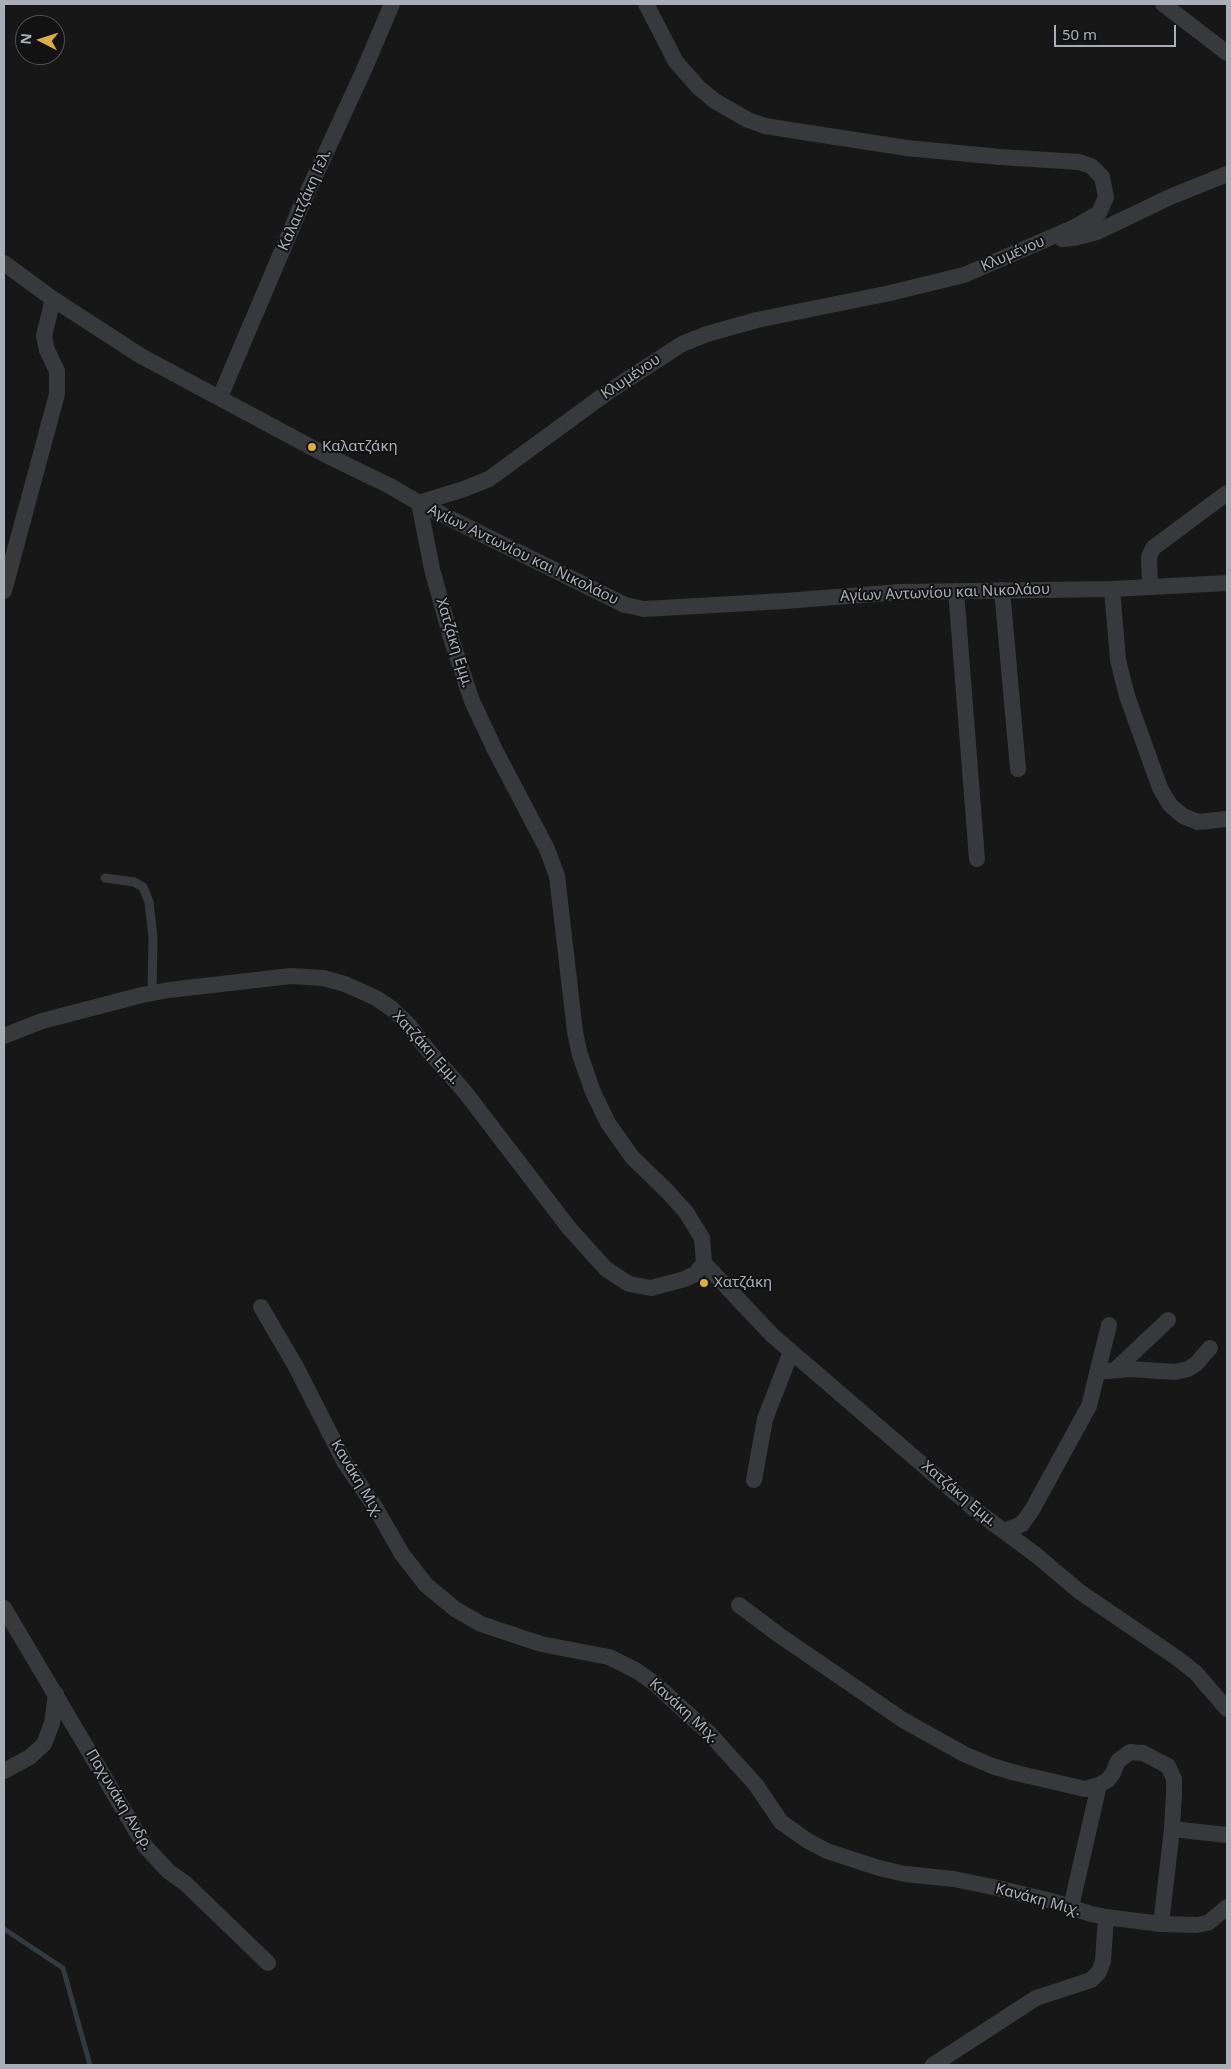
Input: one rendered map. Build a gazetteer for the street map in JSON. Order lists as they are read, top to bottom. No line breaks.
{"streets":{"street":["Καλαιτζάκη Γελ.","Κλυμένου","Αγίων Αντωνίου και Νικολάου","Χατζάκη Εμμ.","Κανάκη Μιχ.","Παχυνάκη Ανδρ."]},"crossings":[["Καλαιτζάκη Γελ.","Αγίων Αντωνίου και Νικολάου"],["Κλυμένου","Αγίων Αντωνίου και Νικολάου"],["Κλυμένου","Χατζάκη Εμμ."],["Αγίων Αντωνίου και Νικολάου","Χατζάκη Εμμ."]],"places":["Καλατζάκη","Χατζάκη"],"scale_bar":"50 m","north":"left"}
